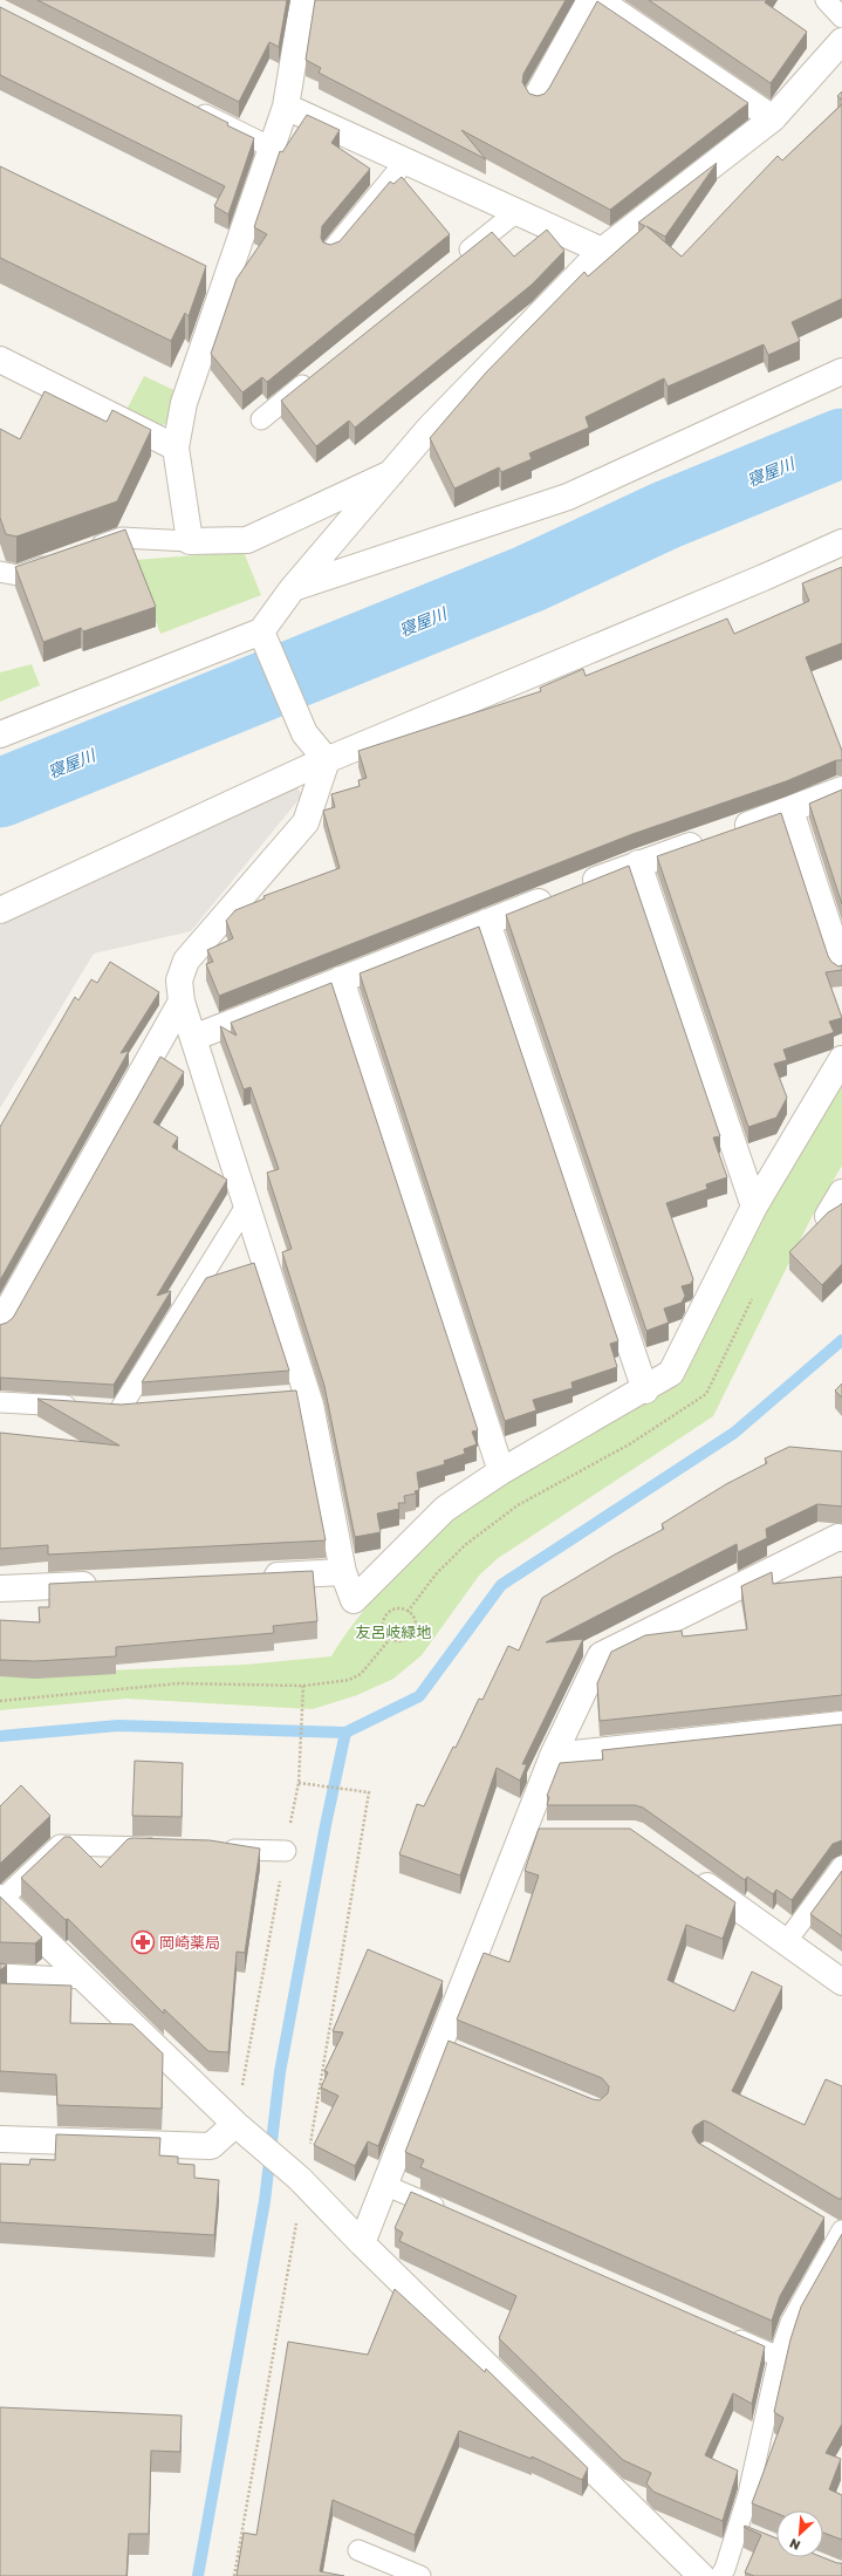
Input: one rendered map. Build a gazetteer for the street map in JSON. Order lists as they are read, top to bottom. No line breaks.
{"water":["寝屋川"],"parks":["友呂岐緑地"],"places":{"pharmacy":["岡崎薬局"]},"north":"bottom left"}
